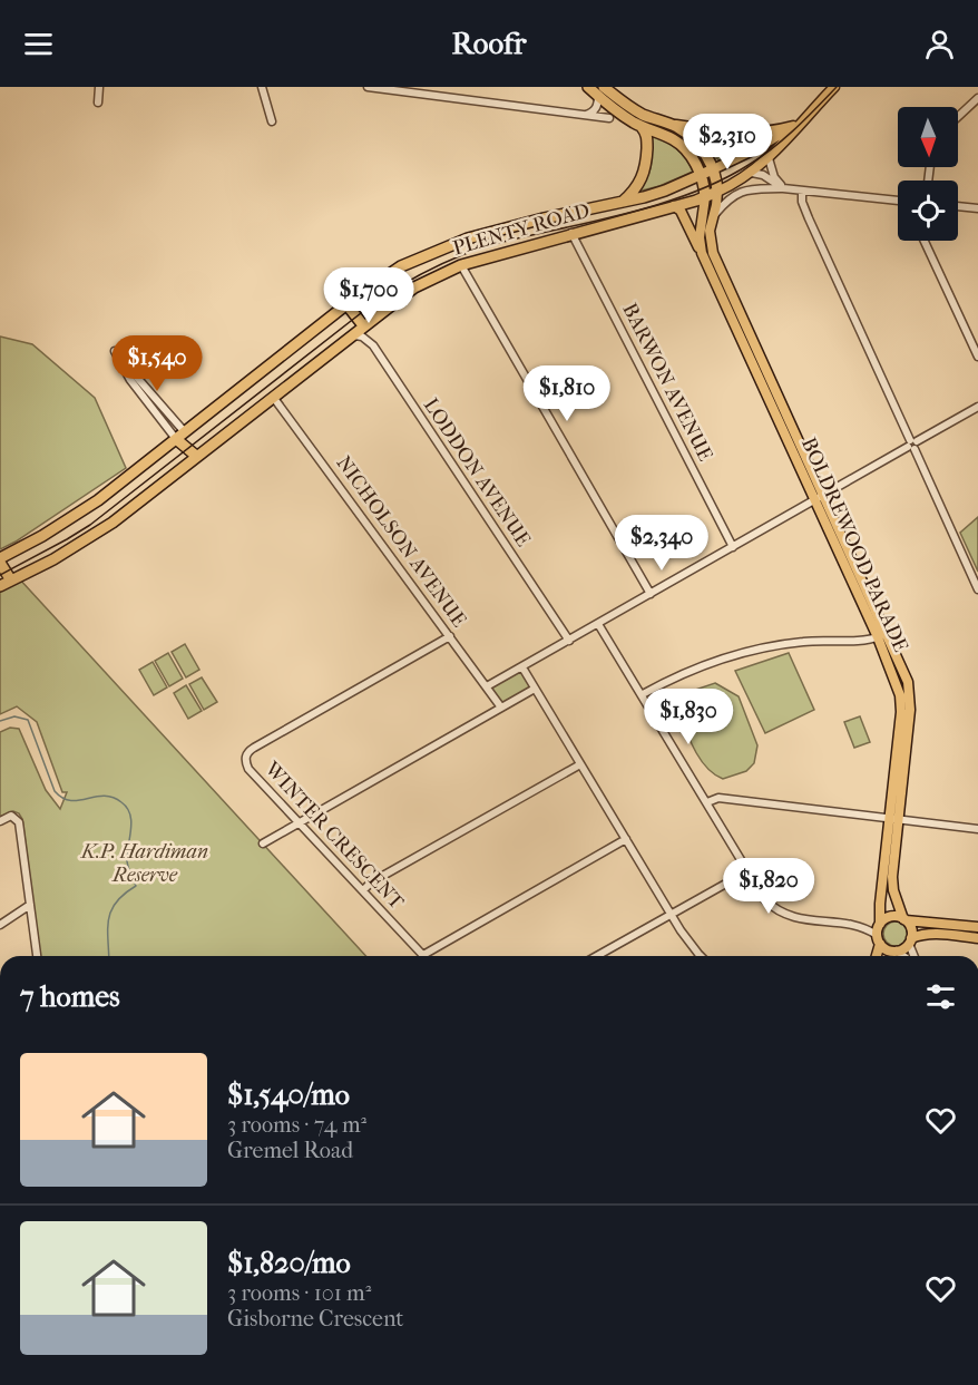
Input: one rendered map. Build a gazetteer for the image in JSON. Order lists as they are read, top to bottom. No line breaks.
{"streets":{"highway":["PLENTY ROAD"],"main road":["BOLDREWOOD PARADE"],"street":["BARWON AVENUE","LODDON AVENUE","NICHOLSON AVENUE","WINTER CRESCENT"]},"crossings":[["PLENTY ROAD","BARWON AVENUE"],["PLENTY ROAD","LODDON AVENUE"],["PLENTY ROAD","NICHOLSON AVENUE"],["PLENTY ROAD","BOLDREWOOD PARADE"],["NICHOLSON AVENUE","WINTER CRESCENT"]],"parks":["K.P. Hardiman Reserve"],"north":"bottom","page":{"header":"Roofr","price":["$2,310","$1,700","$1,540","$1,810","$2,340","$1,830","$1,820"],"heading":"7 homes","list":[{"name":"$1,540/mo","note":"3 rooms · 74 m² · Gremel Road"},{"name":"$1,820/mo","note":"3 rooms · 101 m² · Gisborne Crescent"}]}}
